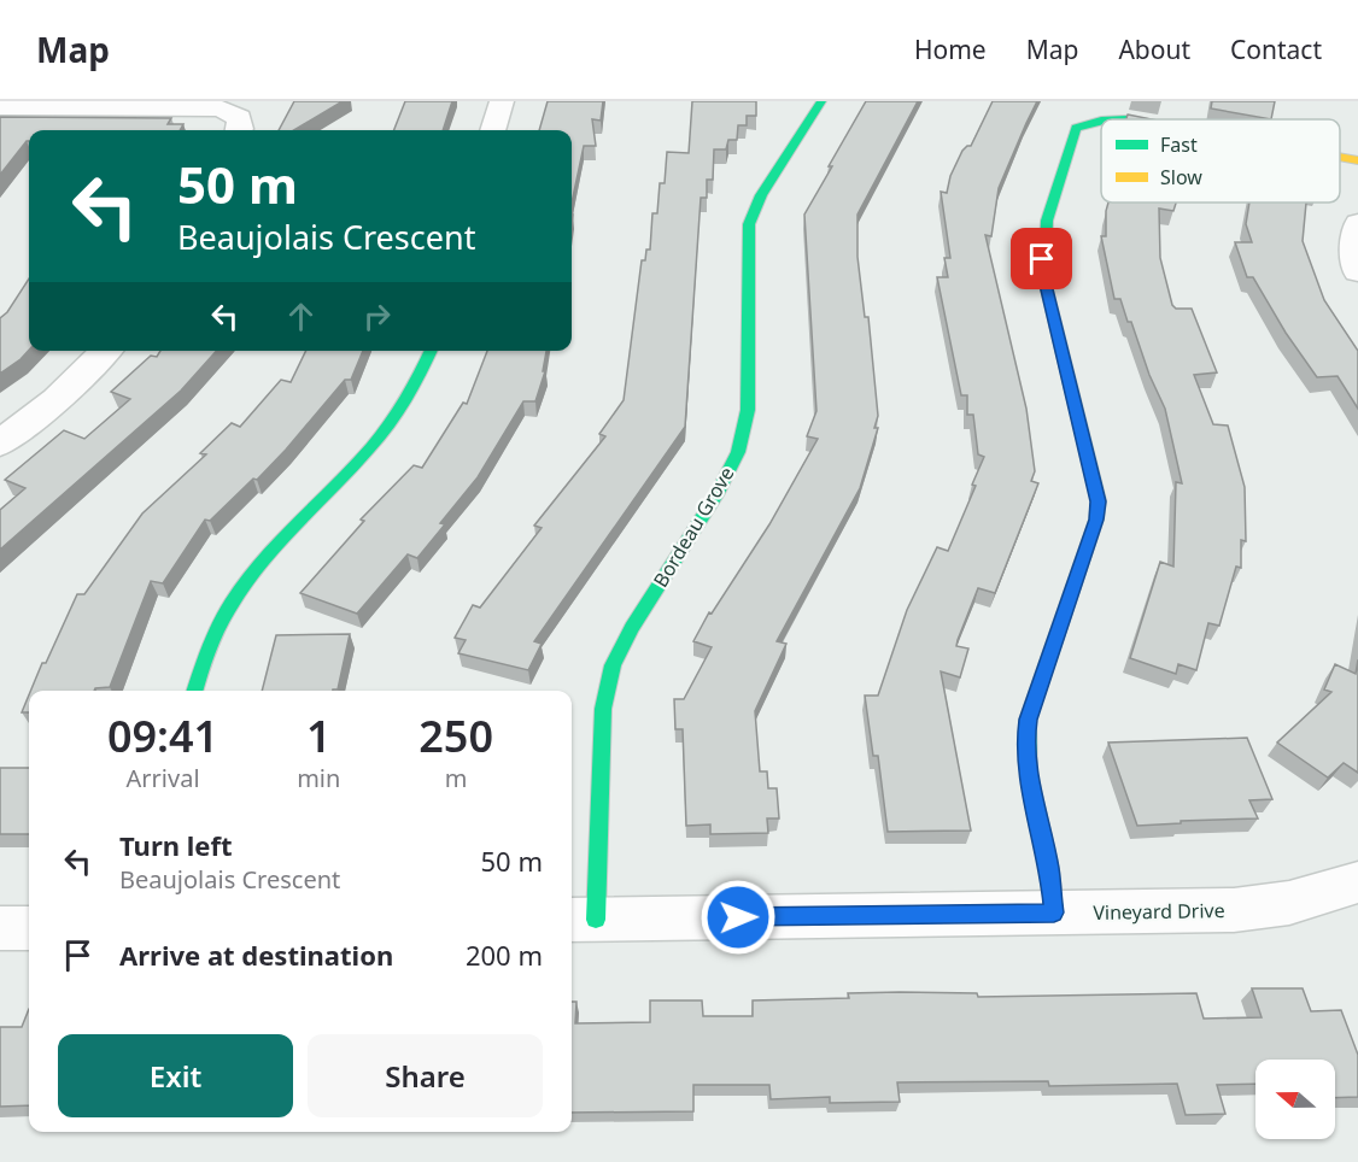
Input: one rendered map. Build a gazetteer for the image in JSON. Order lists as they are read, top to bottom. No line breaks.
{"streets":{"street":["Bordeau Grove","Vineyard Drive"]},"crossings":[["Bordeau Grove","Vineyard Drive"]],"legend":["Fast","Slow"],"north":"left","page":{"header":"Map","nav":["Home","Map","About","Contact"],"turn":["50 m","Beaujolais Crescent"],"eta":["09:41","Arrival","1","min","250","m"],"list":[{"name":"Turn left","note":"Beaujolais Crescent","value":"50 m"},{"name":"Arrive at destination","value":"200 m"}],"buttons":["Exit","Share"]}}
